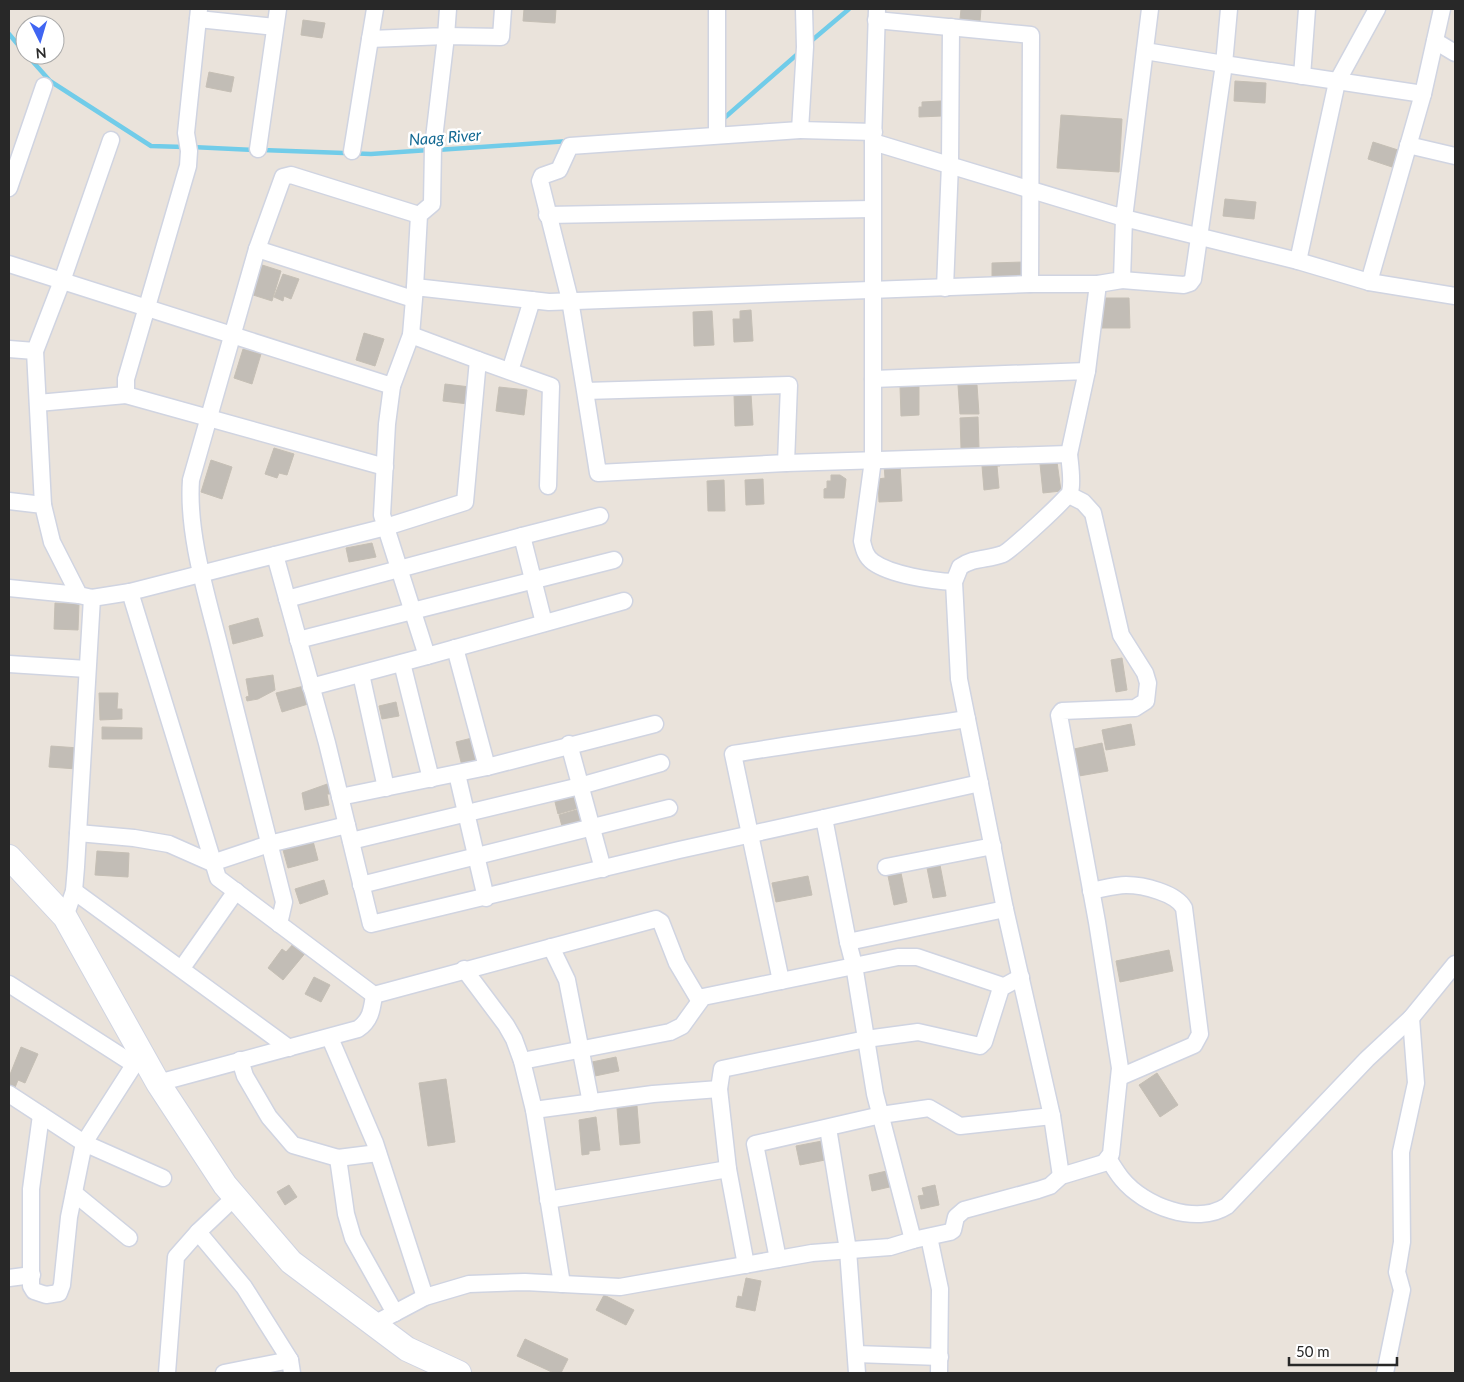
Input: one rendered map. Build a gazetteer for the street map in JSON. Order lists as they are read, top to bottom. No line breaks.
{"water":["Naag River"],"scale_bar":"50 m","north":"bottom"}
